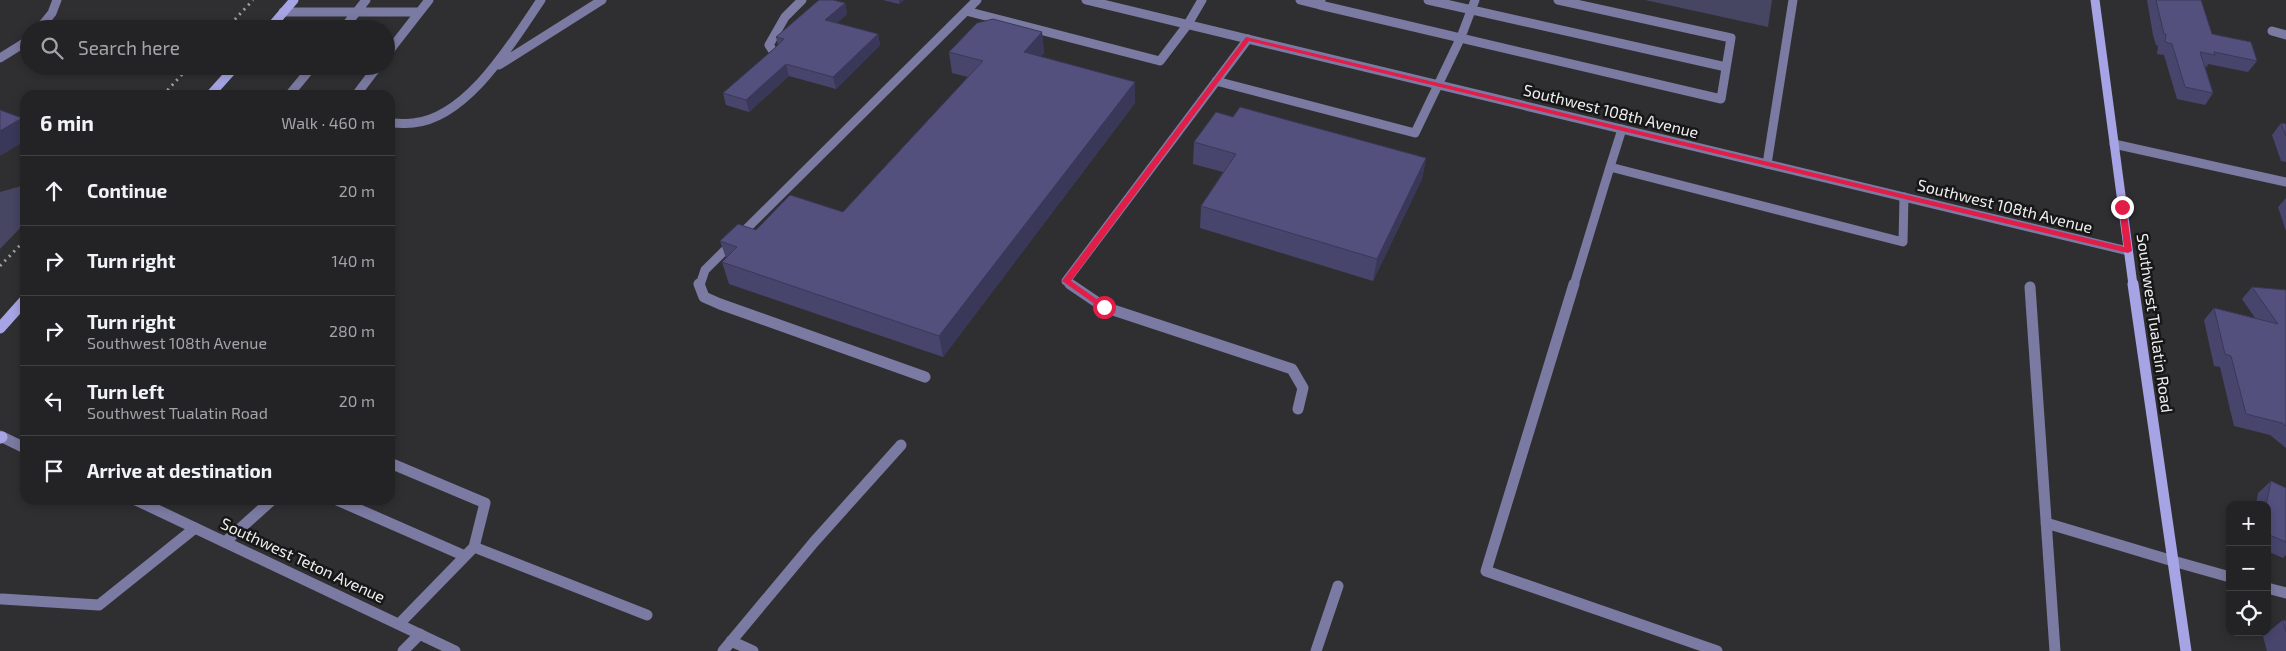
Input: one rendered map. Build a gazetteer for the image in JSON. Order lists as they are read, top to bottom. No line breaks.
{"streets":{"main road":["Southwest Tualatin Road"],"street":["Southwest 108th Avenue","Southwest Teton Avenue"]},"crossings":[["Southwest 108th Avenue","Southwest Tualatin Road"]],"page":{"search":"Search here","heading":["6 min","Walk · 460 m"],"list":[["Continue","20 m"],["Turn right","140 m"],["Turn right","Southwest 108th Avenue","280 m"],["Turn left","Southwest Tualatin Road","20 m"],"Arrive at destination"],"map_buttons":["+","−"]}}
